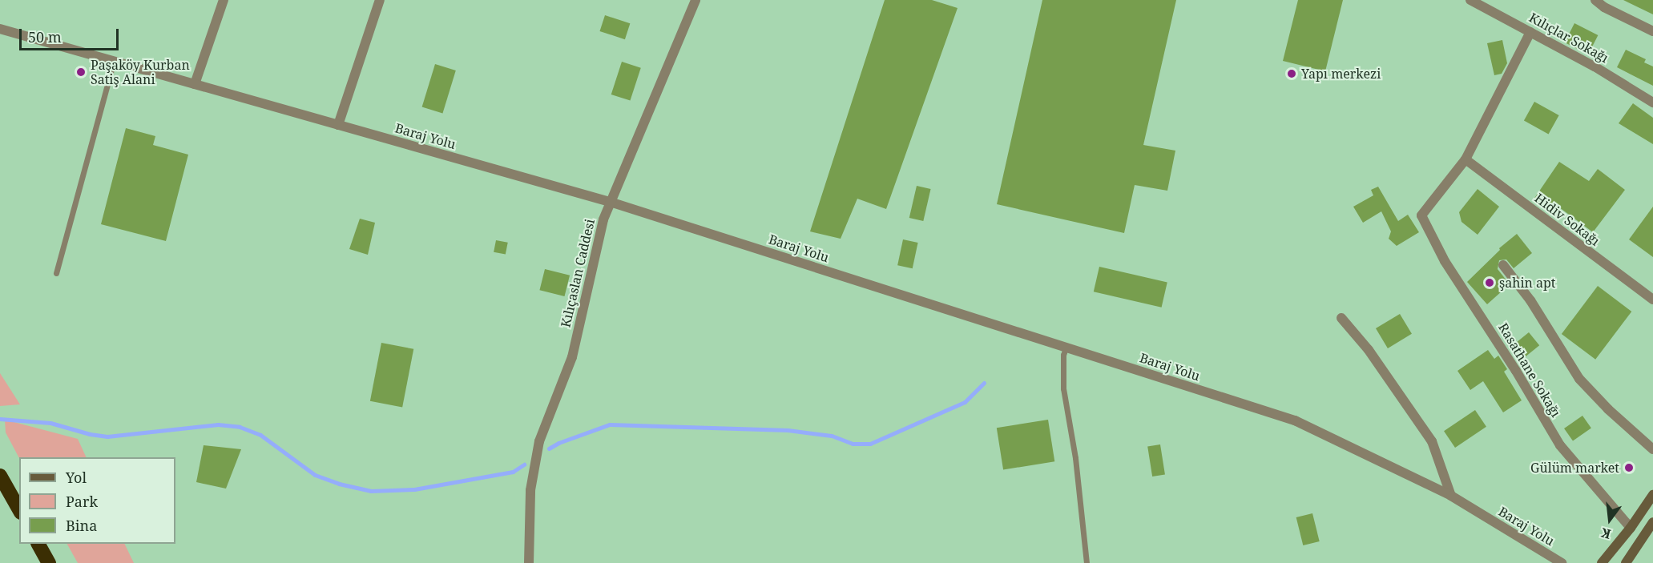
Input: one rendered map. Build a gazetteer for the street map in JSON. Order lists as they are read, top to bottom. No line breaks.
{"streets":{"street":["Kılıçlar Sokağı","Baraj Yolu","Hidiv Sokağı","Kılıçaslan Caddesi","Rasathane Sokağı"]},"crossings":[["Baraj Yolu","Kılıçaslan Caddesi"],["Hidiv Sokağı","Rasathane Sokağı"]],"places":["Paşaköy Kurban Satiş Alani","Yapı merkezi","şahin apt","Gülüm market"],"legend":["Yol","Park","Bina"],"scale_bar":"50 m","north":"bottom"}
